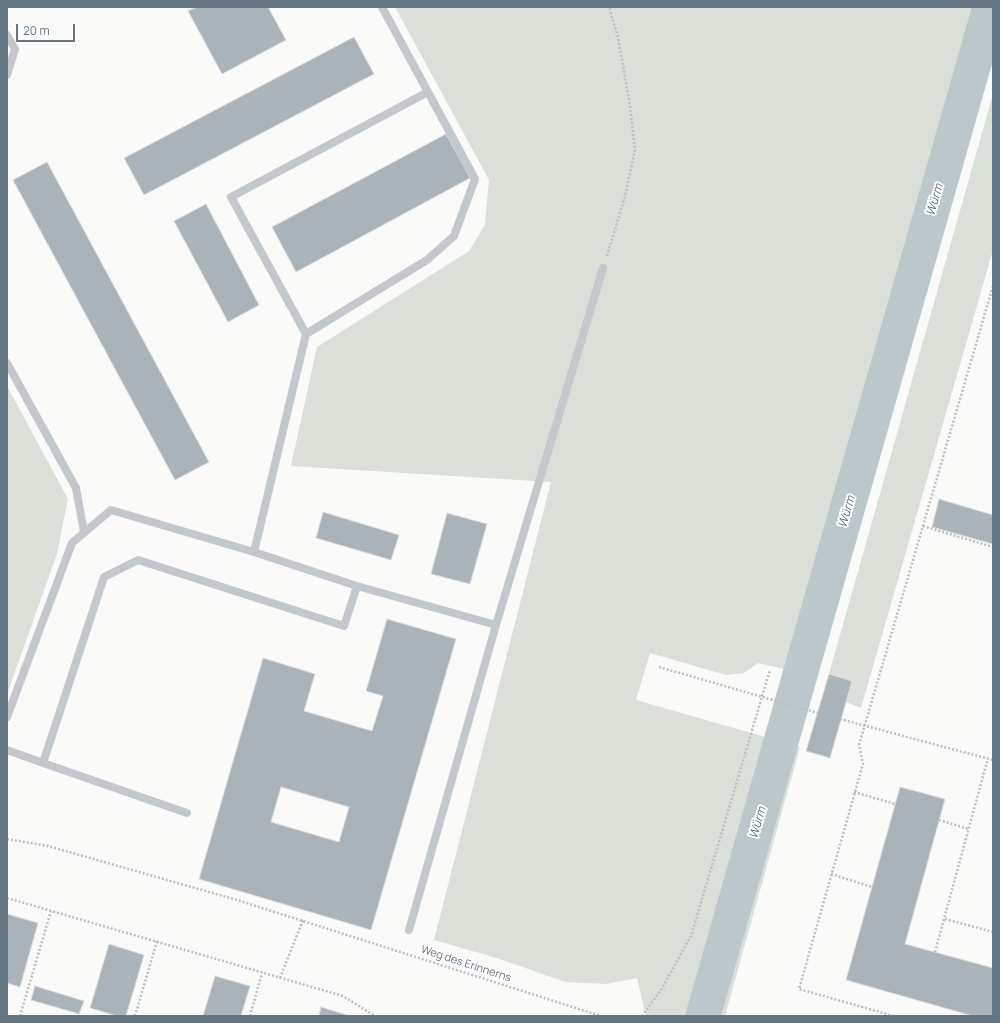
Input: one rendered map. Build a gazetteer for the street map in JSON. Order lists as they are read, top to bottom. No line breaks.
{"streets":{"path":["Weg des Erinnerns"]},"water":["Würm"],"scale_bar":"20 m"}
